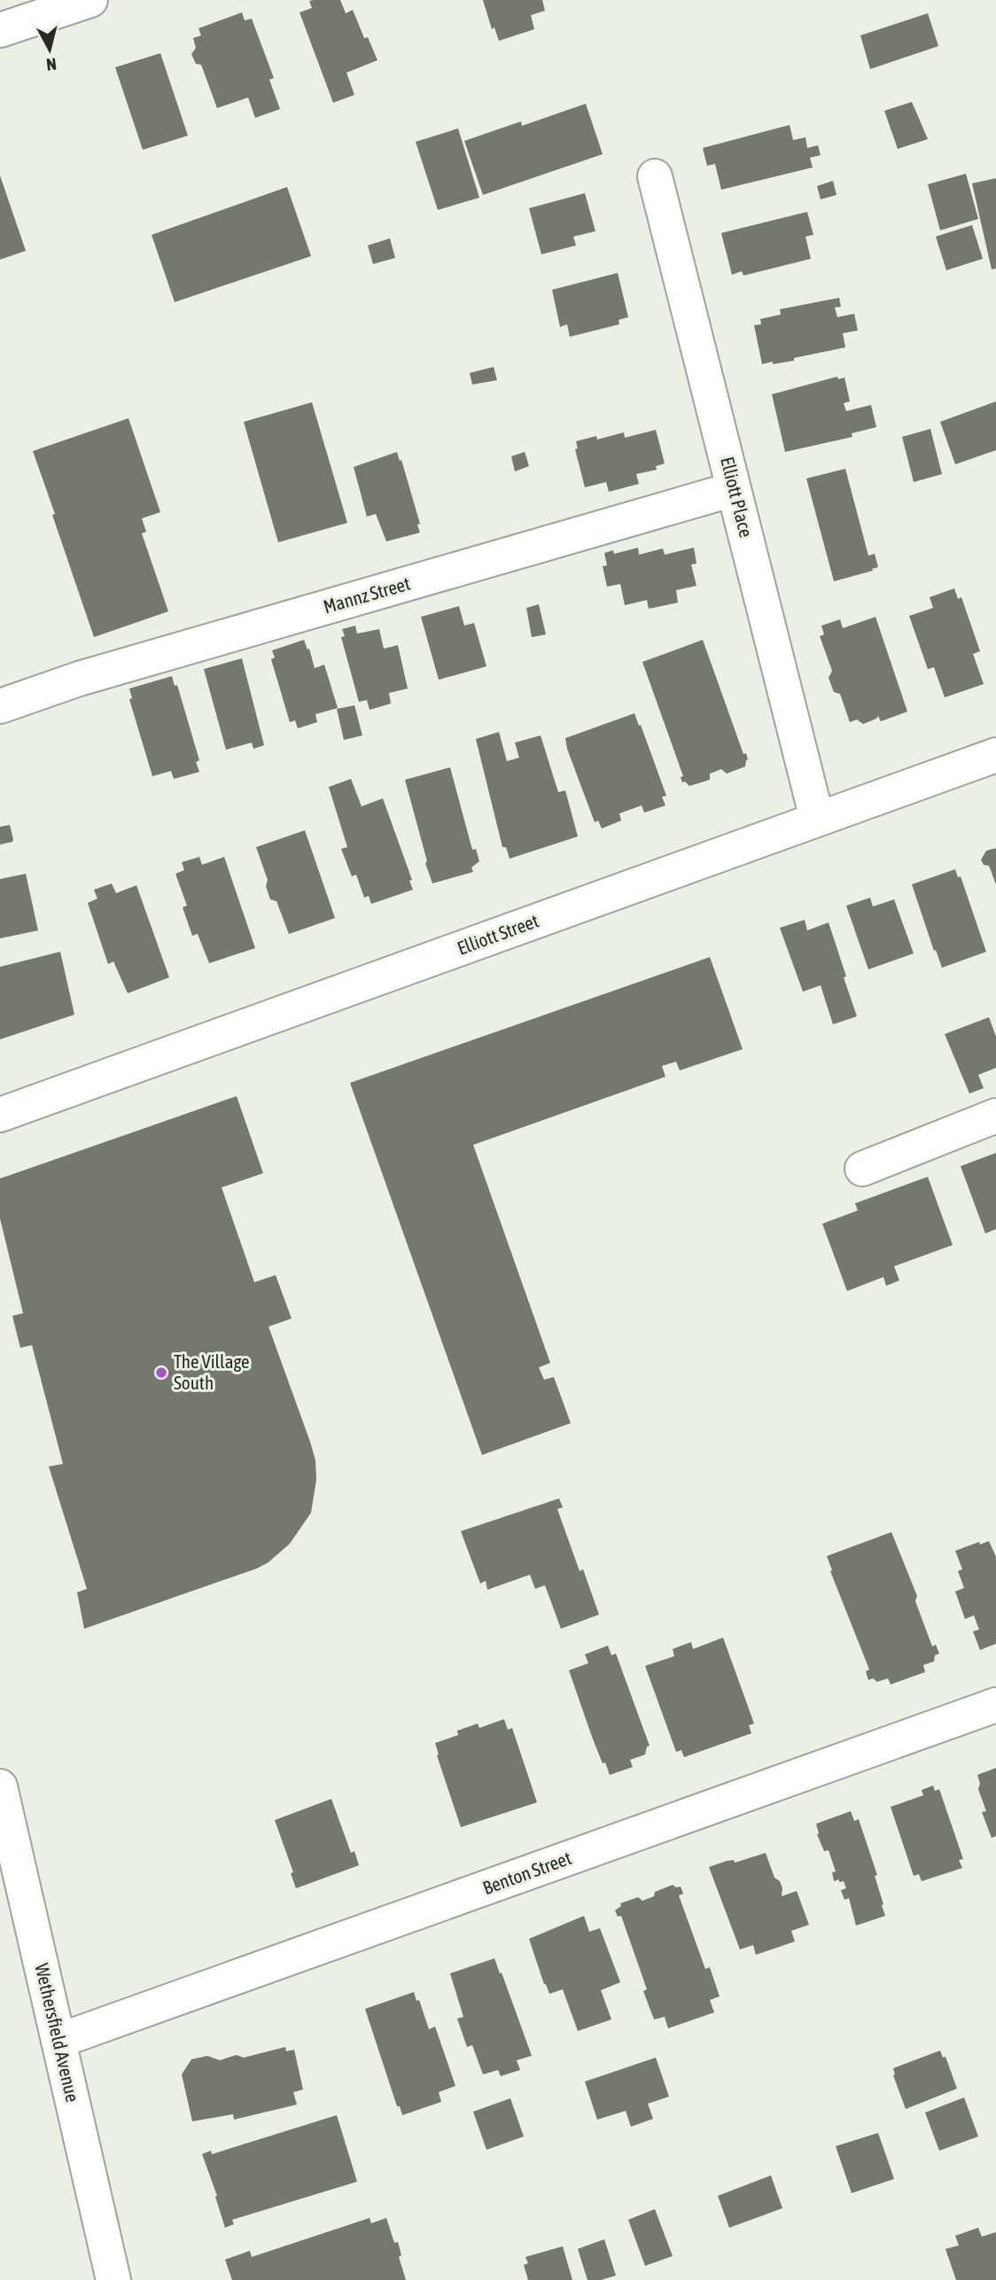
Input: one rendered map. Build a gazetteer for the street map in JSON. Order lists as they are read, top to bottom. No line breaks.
{"streets":{"street":["Elliott Place","Mannz Street","Elliott Street","Benton Street","Wethersfield Avenue"]},"crossings":[["Elliott Place","Mannz Street"],["Elliott Place","Elliott Street"],["Benton Street","Wethersfield Avenue"]],"places":["The Village South"],"north":"bottom"}
